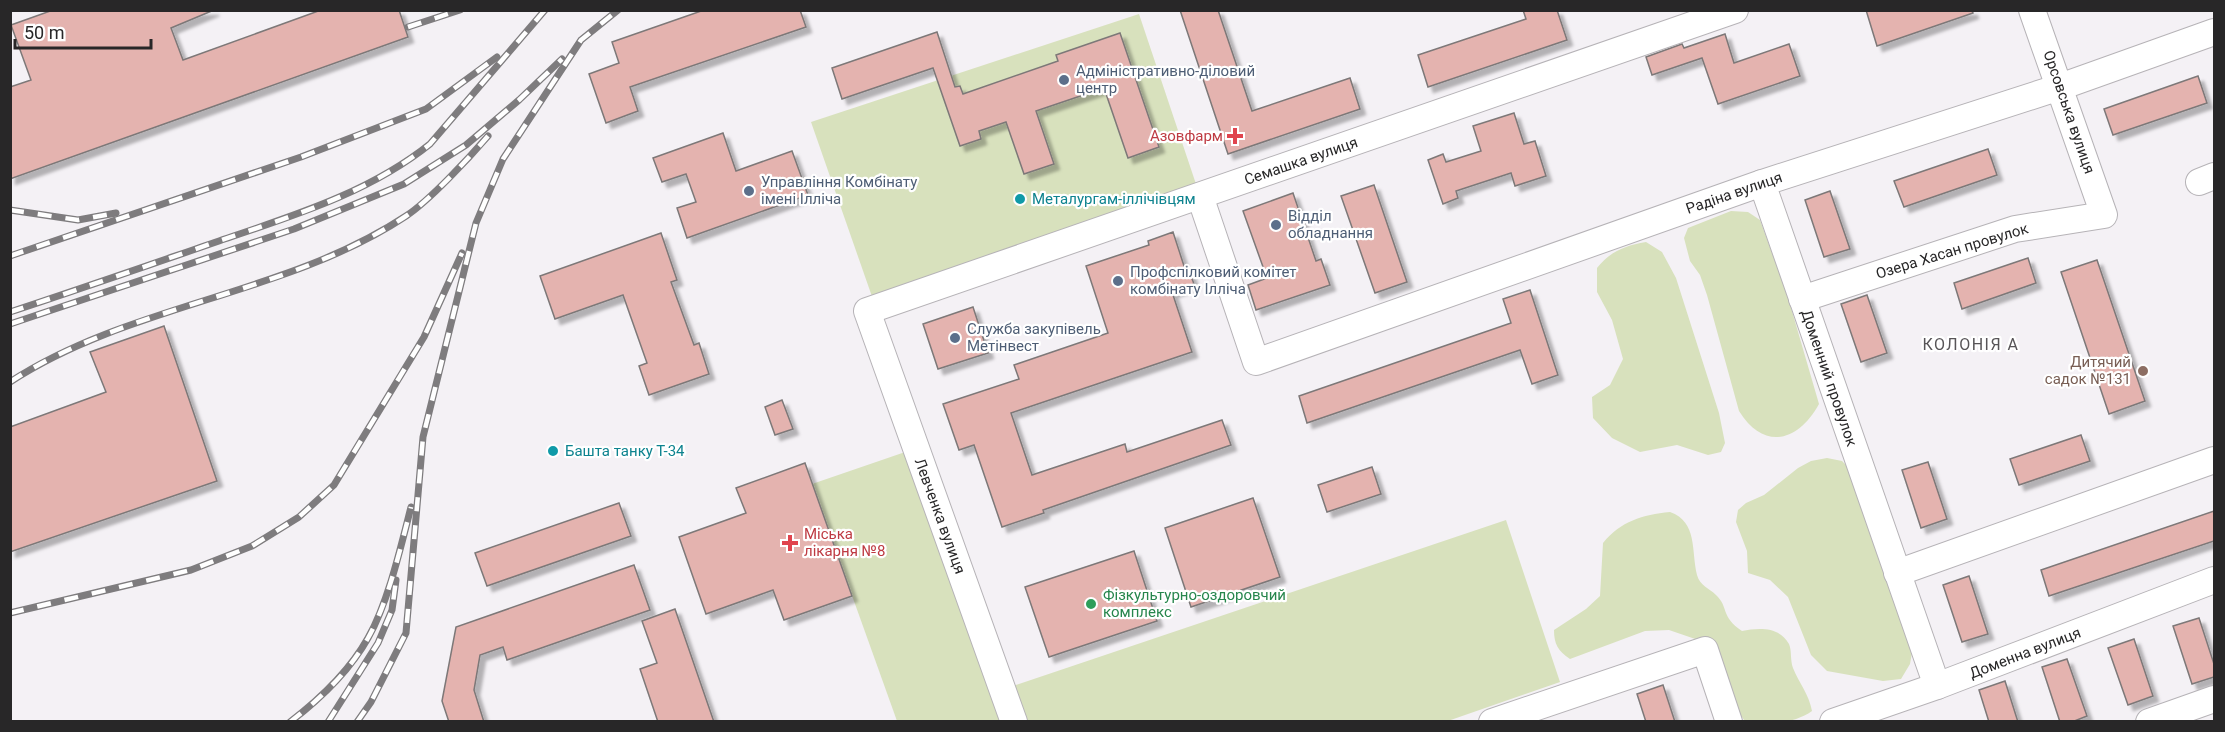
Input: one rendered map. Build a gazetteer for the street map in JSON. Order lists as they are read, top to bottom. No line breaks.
{"streets":{"street":["Орсовська вулиця","Семашка вулиця","Радіна вулиця","Озера Хасан провулок","Доменний провулок","Левченка вулиця","Доменна вулиця"]},"crossings":[["Орсовська вулиця","Радіна вулиця"],["Орсовська вулиця","Озера Хасан провулок"],["Семашка вулиця","Радіна вулиця"],["Семашка вулиця","Левченка вулиця"],["Радіна вулиця","Доменний провулок"],["Озера Хасан провулок","Доменний провулок"],["Доменний провулок","Доменна вулиця"]],"districts":["КОЛОНІЯ А"],"places":{"other":["Адміністративно-діловий центр","Управління Комбінату імені Ілліча","Металургам-іллічівцям","Відділ обладнання","Профспілковий комітет комбінату Ілліча","Служба закупівель Метінвест","Дитячий садок №131","Башта танку Т-34","Фізкультурно-оздоровчий комплекс"],"health":["Азовфарм","Міська лікарня №8"]},"scale_bar":"50 m"}
